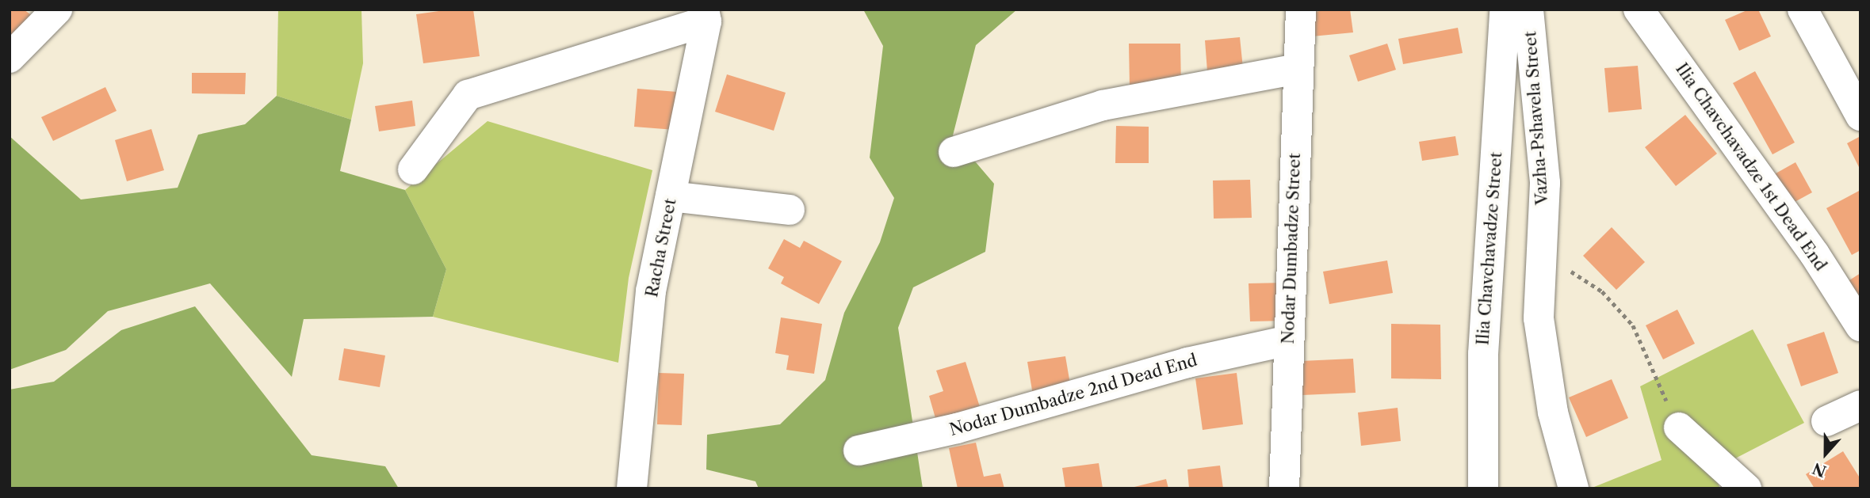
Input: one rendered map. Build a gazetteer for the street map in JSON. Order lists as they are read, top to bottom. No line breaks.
{"streets":{"street":["Vazha-Pshavela Street","Ilia Chavchavadze 1st Dead End","Racha Street","Nodar Dumbadze Street","Ilia Chavchavadze Street","Nodar Dumbadze 2nd Dead End"]},"crossings":[["Nodar Dumbadze Street","Nodar Dumbadze 2nd Dead End"]],"north":"bottom"}
